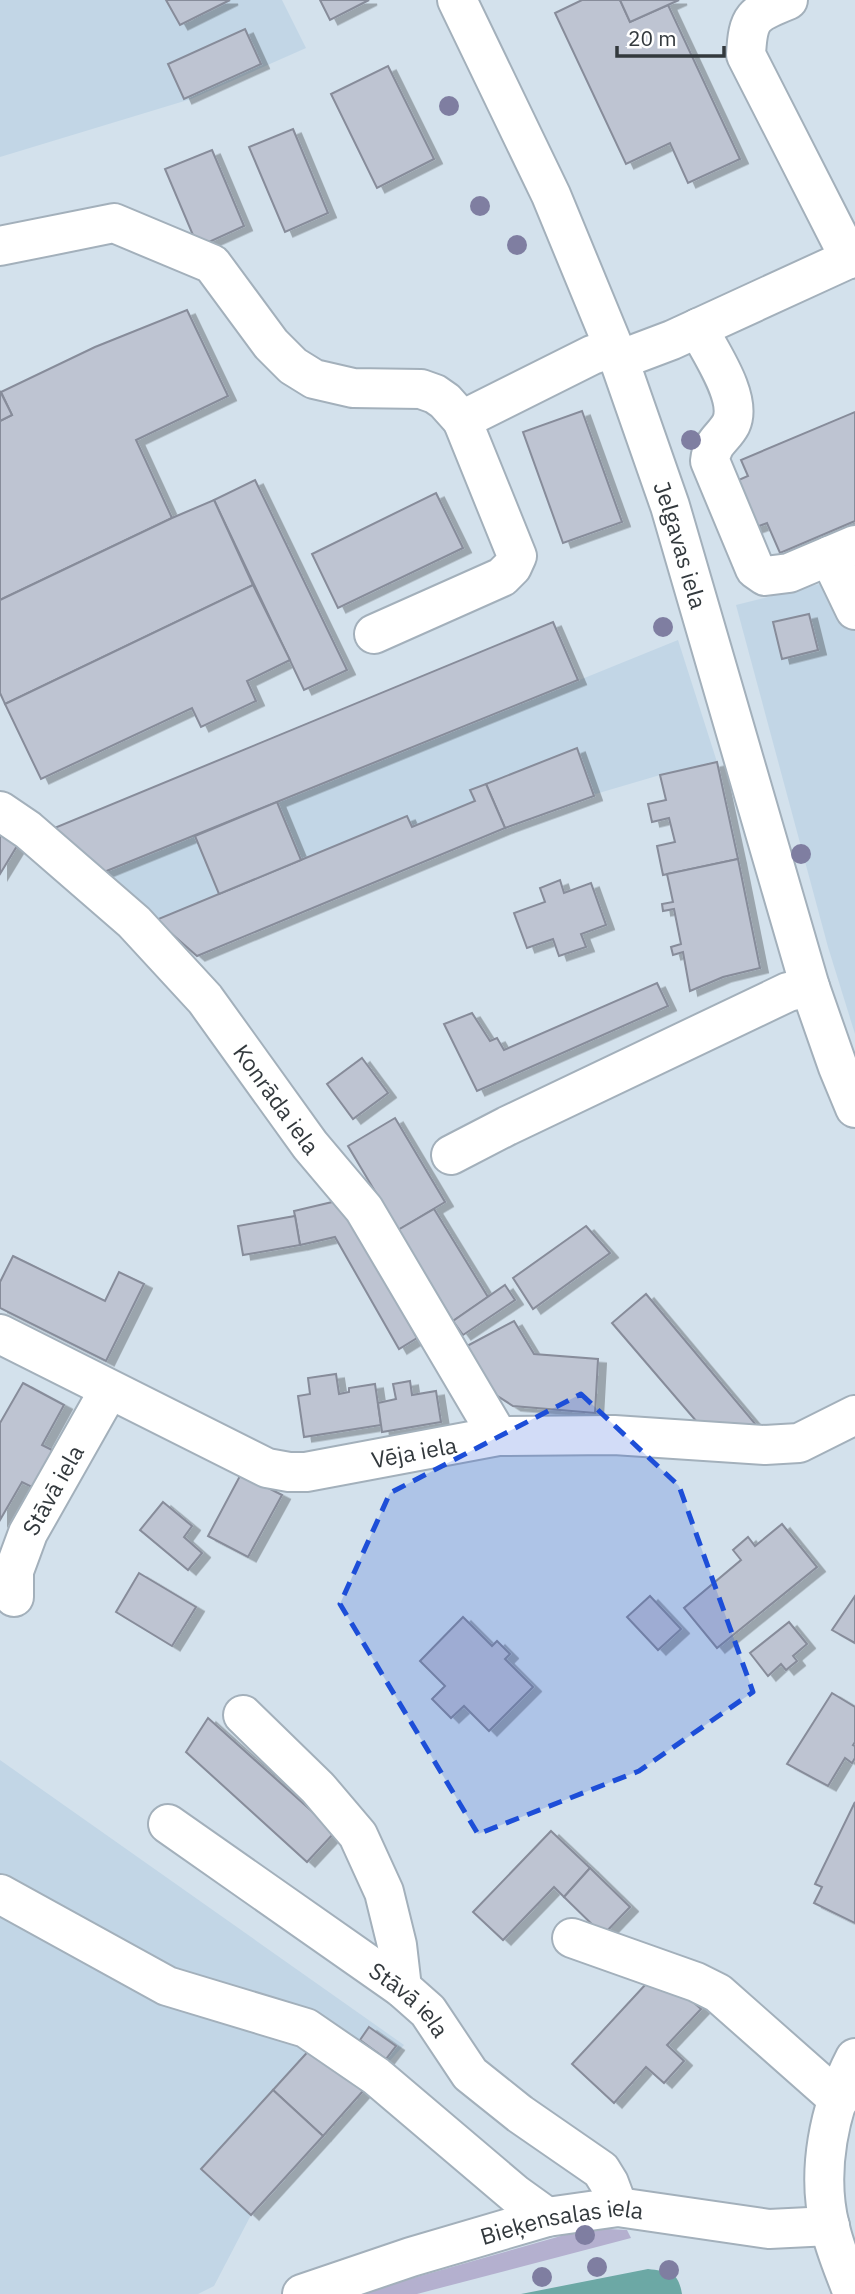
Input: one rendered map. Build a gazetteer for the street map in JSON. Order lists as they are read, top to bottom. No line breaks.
{"streets":{"street":["Jelgavas iela","Konrāda iela","Vēja iela","Stāvā iela","Bieķensalas iela"]},"crossings":[["Konrāda iela","Vēja iela"],["Vēja iela","Stāvā iela"],["Stāvā iela","Bieķensalas iela"]],"scale_bar":"20 m"}
